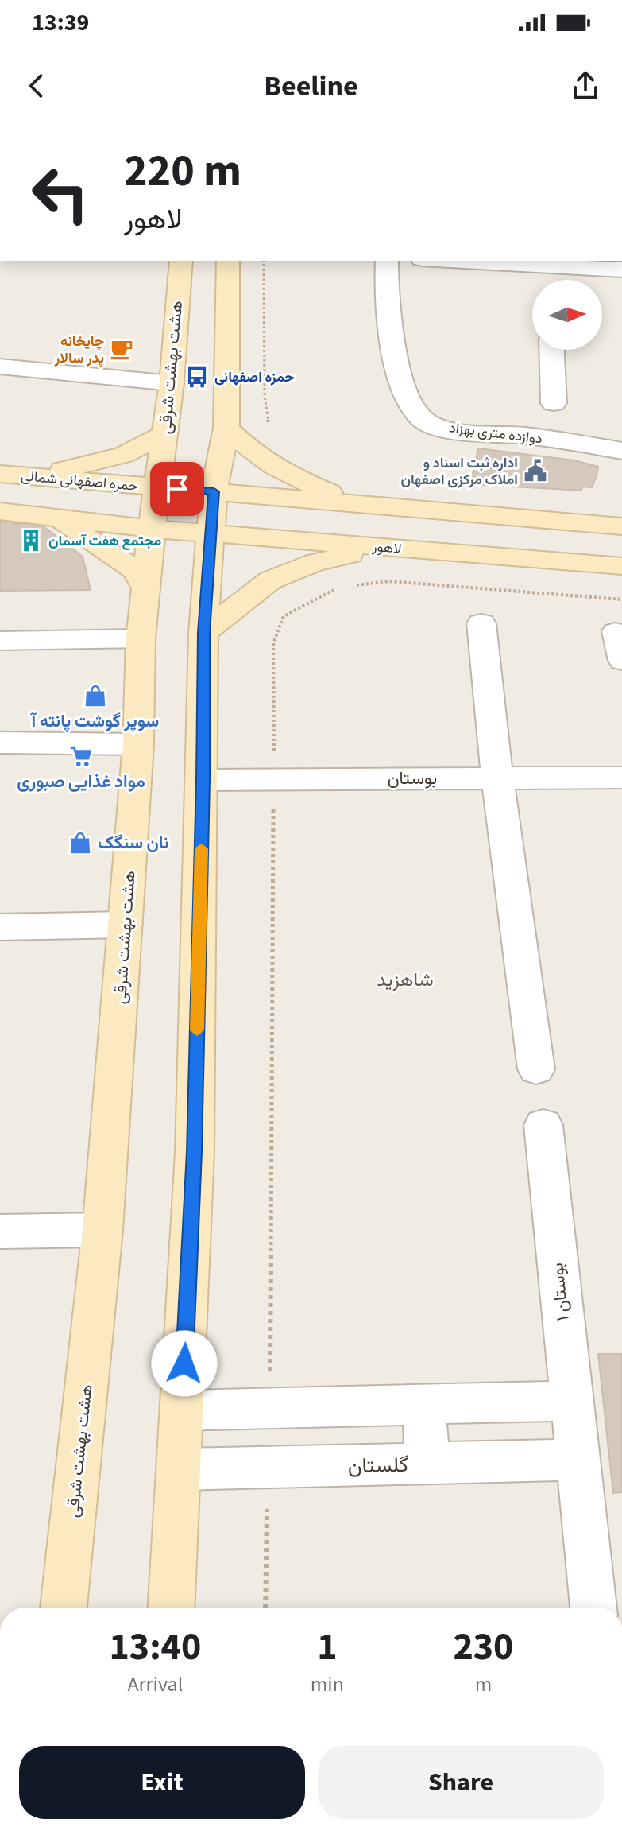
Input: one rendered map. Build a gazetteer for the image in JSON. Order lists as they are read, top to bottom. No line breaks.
{"streets":{"main road":["هشت بهشت شرقی","حمزه اصفهانی شمالی","لاهور"],"street":["دوازده متری بهزاد","بوستان","بوستان ۱","گلستان"]},"crossings":[["هشت بهشت شرقی","حمزه اصفهانی شمالی"],["هشت بهشت شرقی","لاهور"],["بوستان ۱","گلستان"]],"districts":["شاهزید"],"places":{"cafe":["چایخانه پدر سالار"],"bus stop":["حمزه اصفهانی"],"public building":["اداره ثبت اسناد و املاک مرکزی اصفهان"],"building":["مجتمع هفت آسمان"],"shop":["سوپر گوشت پانته آ","نان سنگک"],"supermarket":["مواد غذایی صبوری"]},"north":"right","page":{"status":"13:39","header":"Beeline","turn":["220 m","لاهور"],"eta":["13:40","Arrival","1","min","230","m"],"buttons":["Exit","Share"]}}
